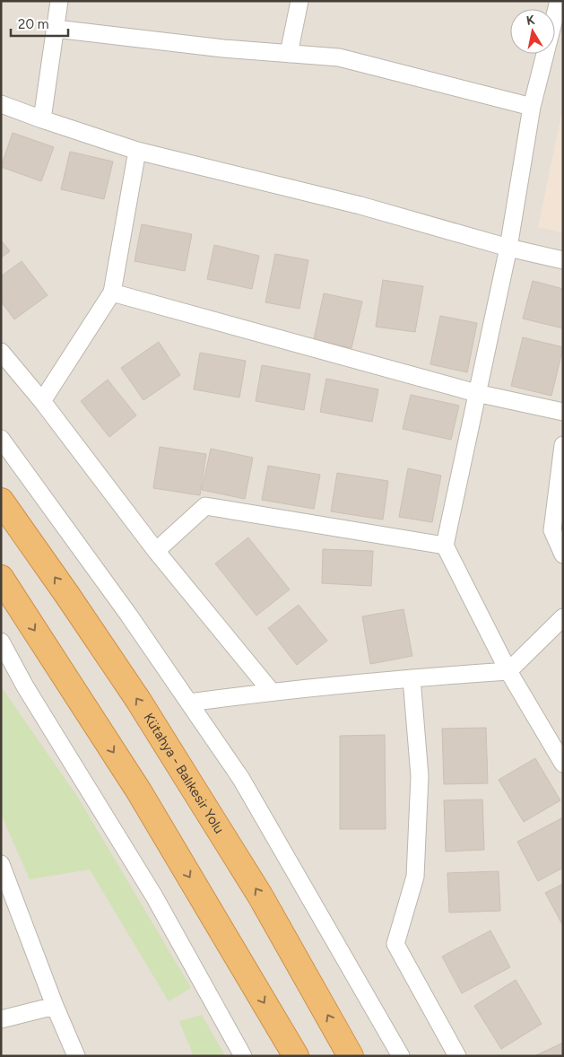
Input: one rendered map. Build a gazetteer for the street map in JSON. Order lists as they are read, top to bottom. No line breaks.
{"streets":{"highway":["Kütahya - Balıkesir Yolu"]},"scale_bar":"20 m","north":"top"}
